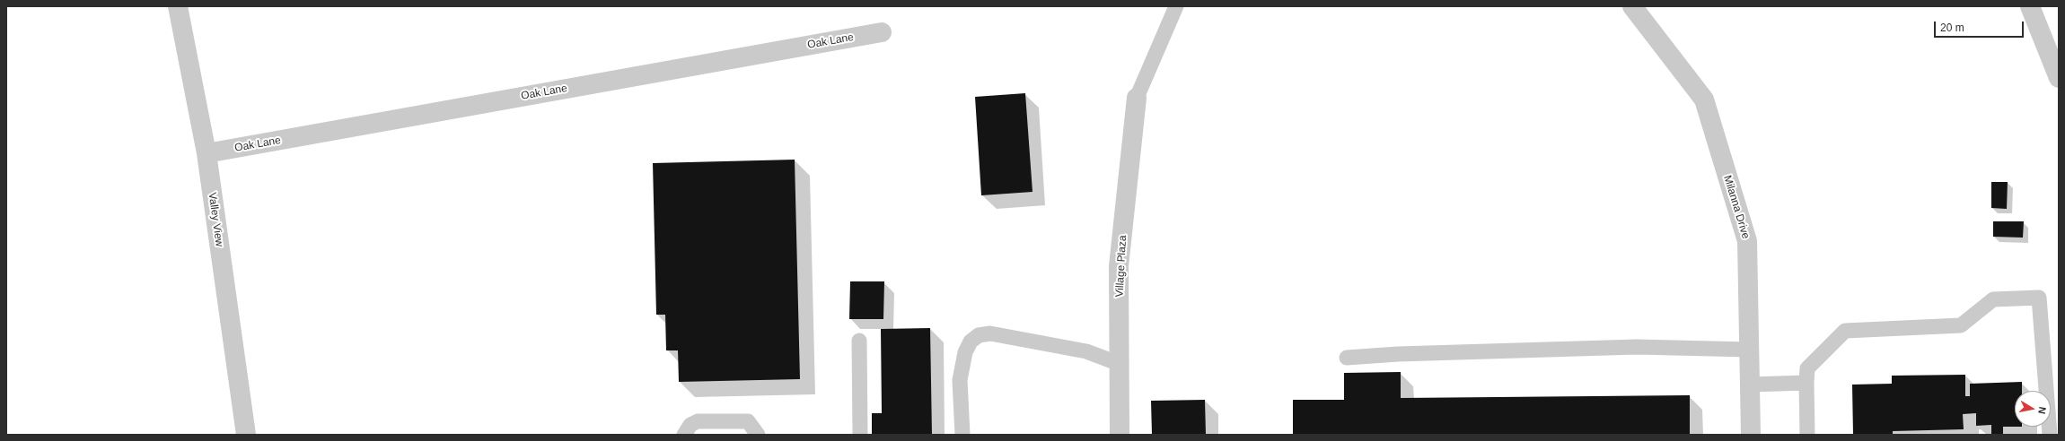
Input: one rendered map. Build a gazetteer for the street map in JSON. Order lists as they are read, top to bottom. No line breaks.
{"streets":{"street":["Oak Lane","Milanna Drive","Valley View","Village Plaza"]},"crossings":[["Oak Lane","Valley View"]],"scale_bar":"20 m","north":"right"}
